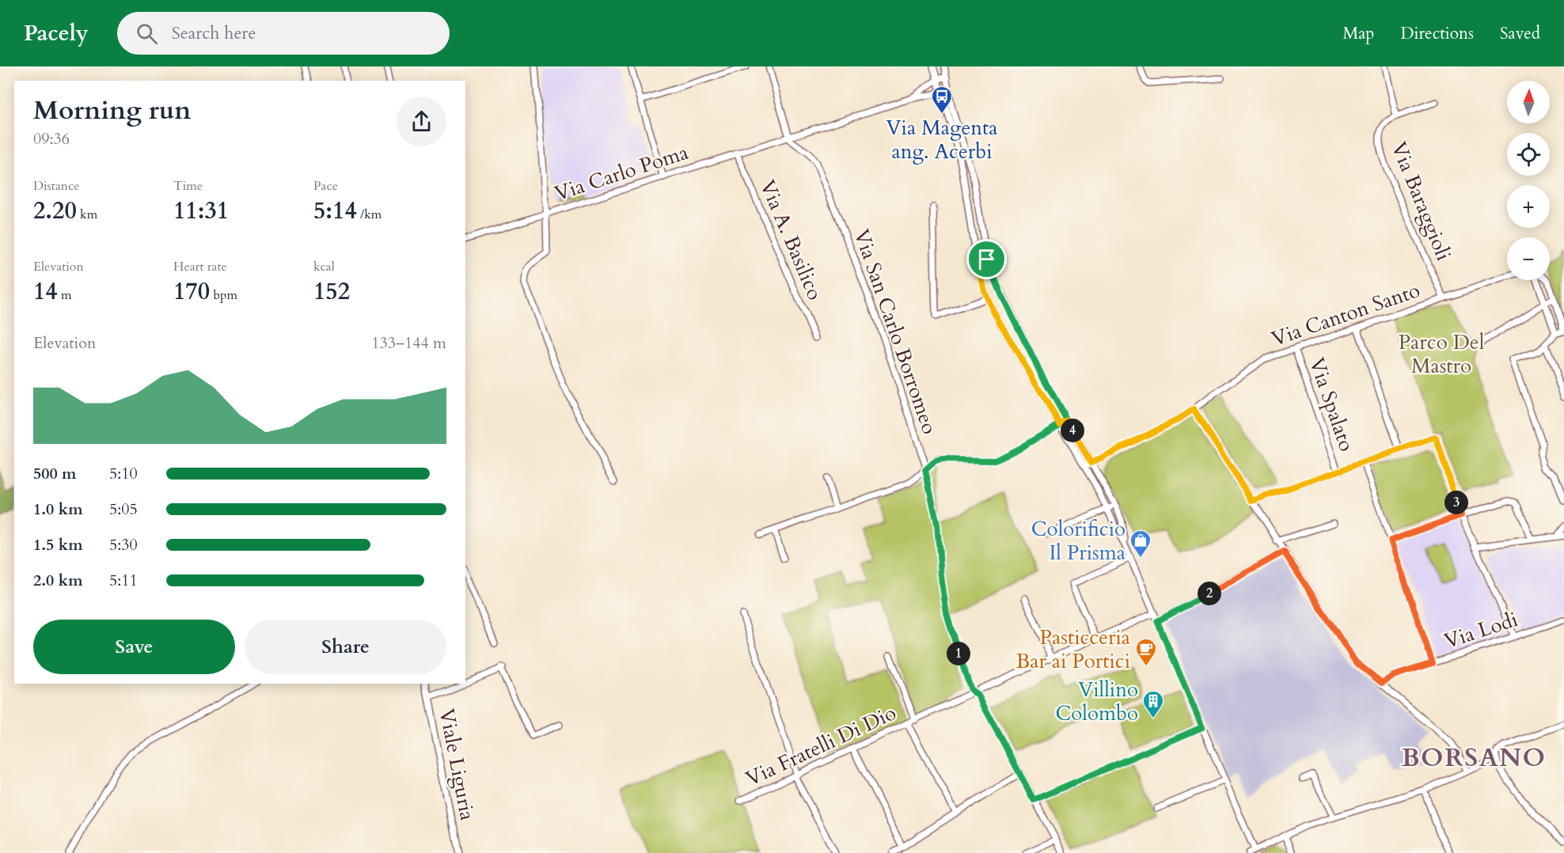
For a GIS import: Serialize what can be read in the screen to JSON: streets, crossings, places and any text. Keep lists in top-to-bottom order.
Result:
{
  "streets": {
    "street": [
      "Via Carlo Poma",
      "Via Baraggioli",
      "Via A. Basilico",
      "Via Canton Santo",
      "Via San Carlo Borromeo",
      "Via Spalato",
      "Via Lodi",
      "Via Fratelli Di Dio",
      "Viale Liguria"
    ]
  },
  "crossings": [
    ["Via Carlo Poma", "Via A. Basilico"],
    ["Via Carlo Poma", "Via San Carlo Borromeo"],
    ["Via Baraggioli", "Via Canton Santo"],
    ["Via Canton Santo", "Via Spalato"],
    ["Via San Carlo Borromeo", "Via Fratelli Di Dio"]
  ],
  "districts": ["BORSANO"],
  "parks": ["Parco Del Mastro"],
  "places": {
    "bus stop": ["Via Magenta ang. Acerbi"],
    "shop": ["Colorificio Il Prisma"],
    "cafe": ["Pasticceria Bar ai Portici"],
    "building": ["Villino Colombo"]
  },
  "north": "top",
  "page": {
    "header": "Pacely",
    "search": "Search here",
    "nav": ["Map", "Directions", "Saved"],
    "map_buttons": ["+", "−"],
    "heading": ["Morning run", "09:36"],
    "stats": [
      ["Distance", "2.20 km"],
      ["Time", "11:31"],
      ["Pace", "5:14 /km"],
      ["Elevation", "14 m"],
      ["Heart rate", "170 bpm"],
      ["kcal", "152"]
    ],
    "chart": ["Elevation", "133–144 m"],
    "pins": [
      "4",
      "3",
      "2",
      "1"
    ],
    "list": [
      {
        "name": "500 m",
        "note": "5:10"
      },
      {
        "name": "1.0 km",
        "note": "5:05"
      },
      {
        "name": "1.5 km",
        "note": "5:30"
      },
      {
        "name": "2.0 km",
        "note": "5:11"
      }
    ],
    "buttons": ["Save", "Share"]
  }
}
